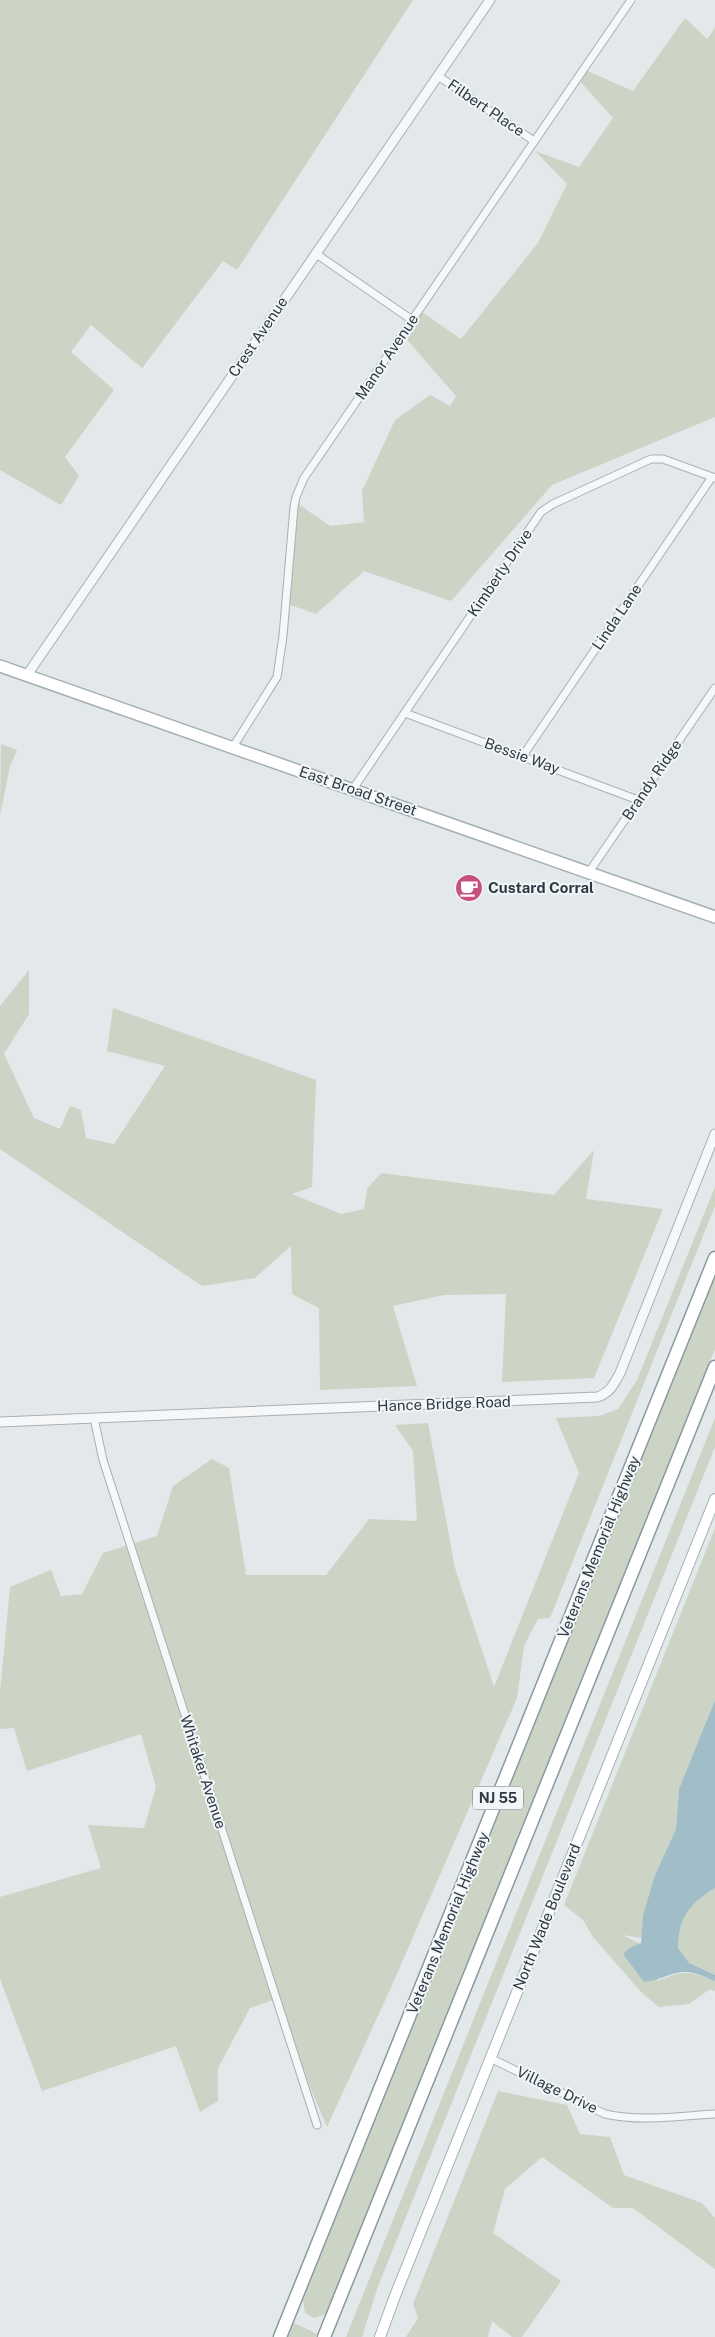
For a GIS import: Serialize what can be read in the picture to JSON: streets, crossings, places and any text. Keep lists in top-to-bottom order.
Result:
{
  "streets": {
    "highway": ["Veterans Memorial Highway", "NJ 55"],
    "main road": ["East Broad Street", "North Wade Boulevard"],
    "street": [
      "Filbert Place",
      "Crest Avenue",
      "Manor Avenue",
      "Kimberly Drive",
      "Linda Lane",
      "Bessie Way",
      "Brandy Ridge",
      "Hance Bridge Road",
      "Whitaker Avenue",
      "Village Drive"
    ]
  },
  "crossings": [
    ["Filbert Place", "Crest Avenue"],
    ["Filbert Place", "Manor Avenue"],
    ["Crest Avenue", "East Broad Street"],
    ["Manor Avenue", "East Broad Street"],
    ["Kimberly Drive", "Linda Lane"],
    ["Kimberly Drive", "Bessie Way"],
    ["Kimberly Drive", "East Broad Street"],
    ["Linda Lane", "Bessie Way"],
    ["Bessie Way", "Brandy Ridge"],
    ["Brandy Ridge", "East Broad Street"],
    ["Hance Bridge Road", "Whitaker Avenue"],
    ["North Wade Boulevard", "Village Drive"]
  ],
  "places": {
    "cafe": ["Custard Corral"]
  }
}
